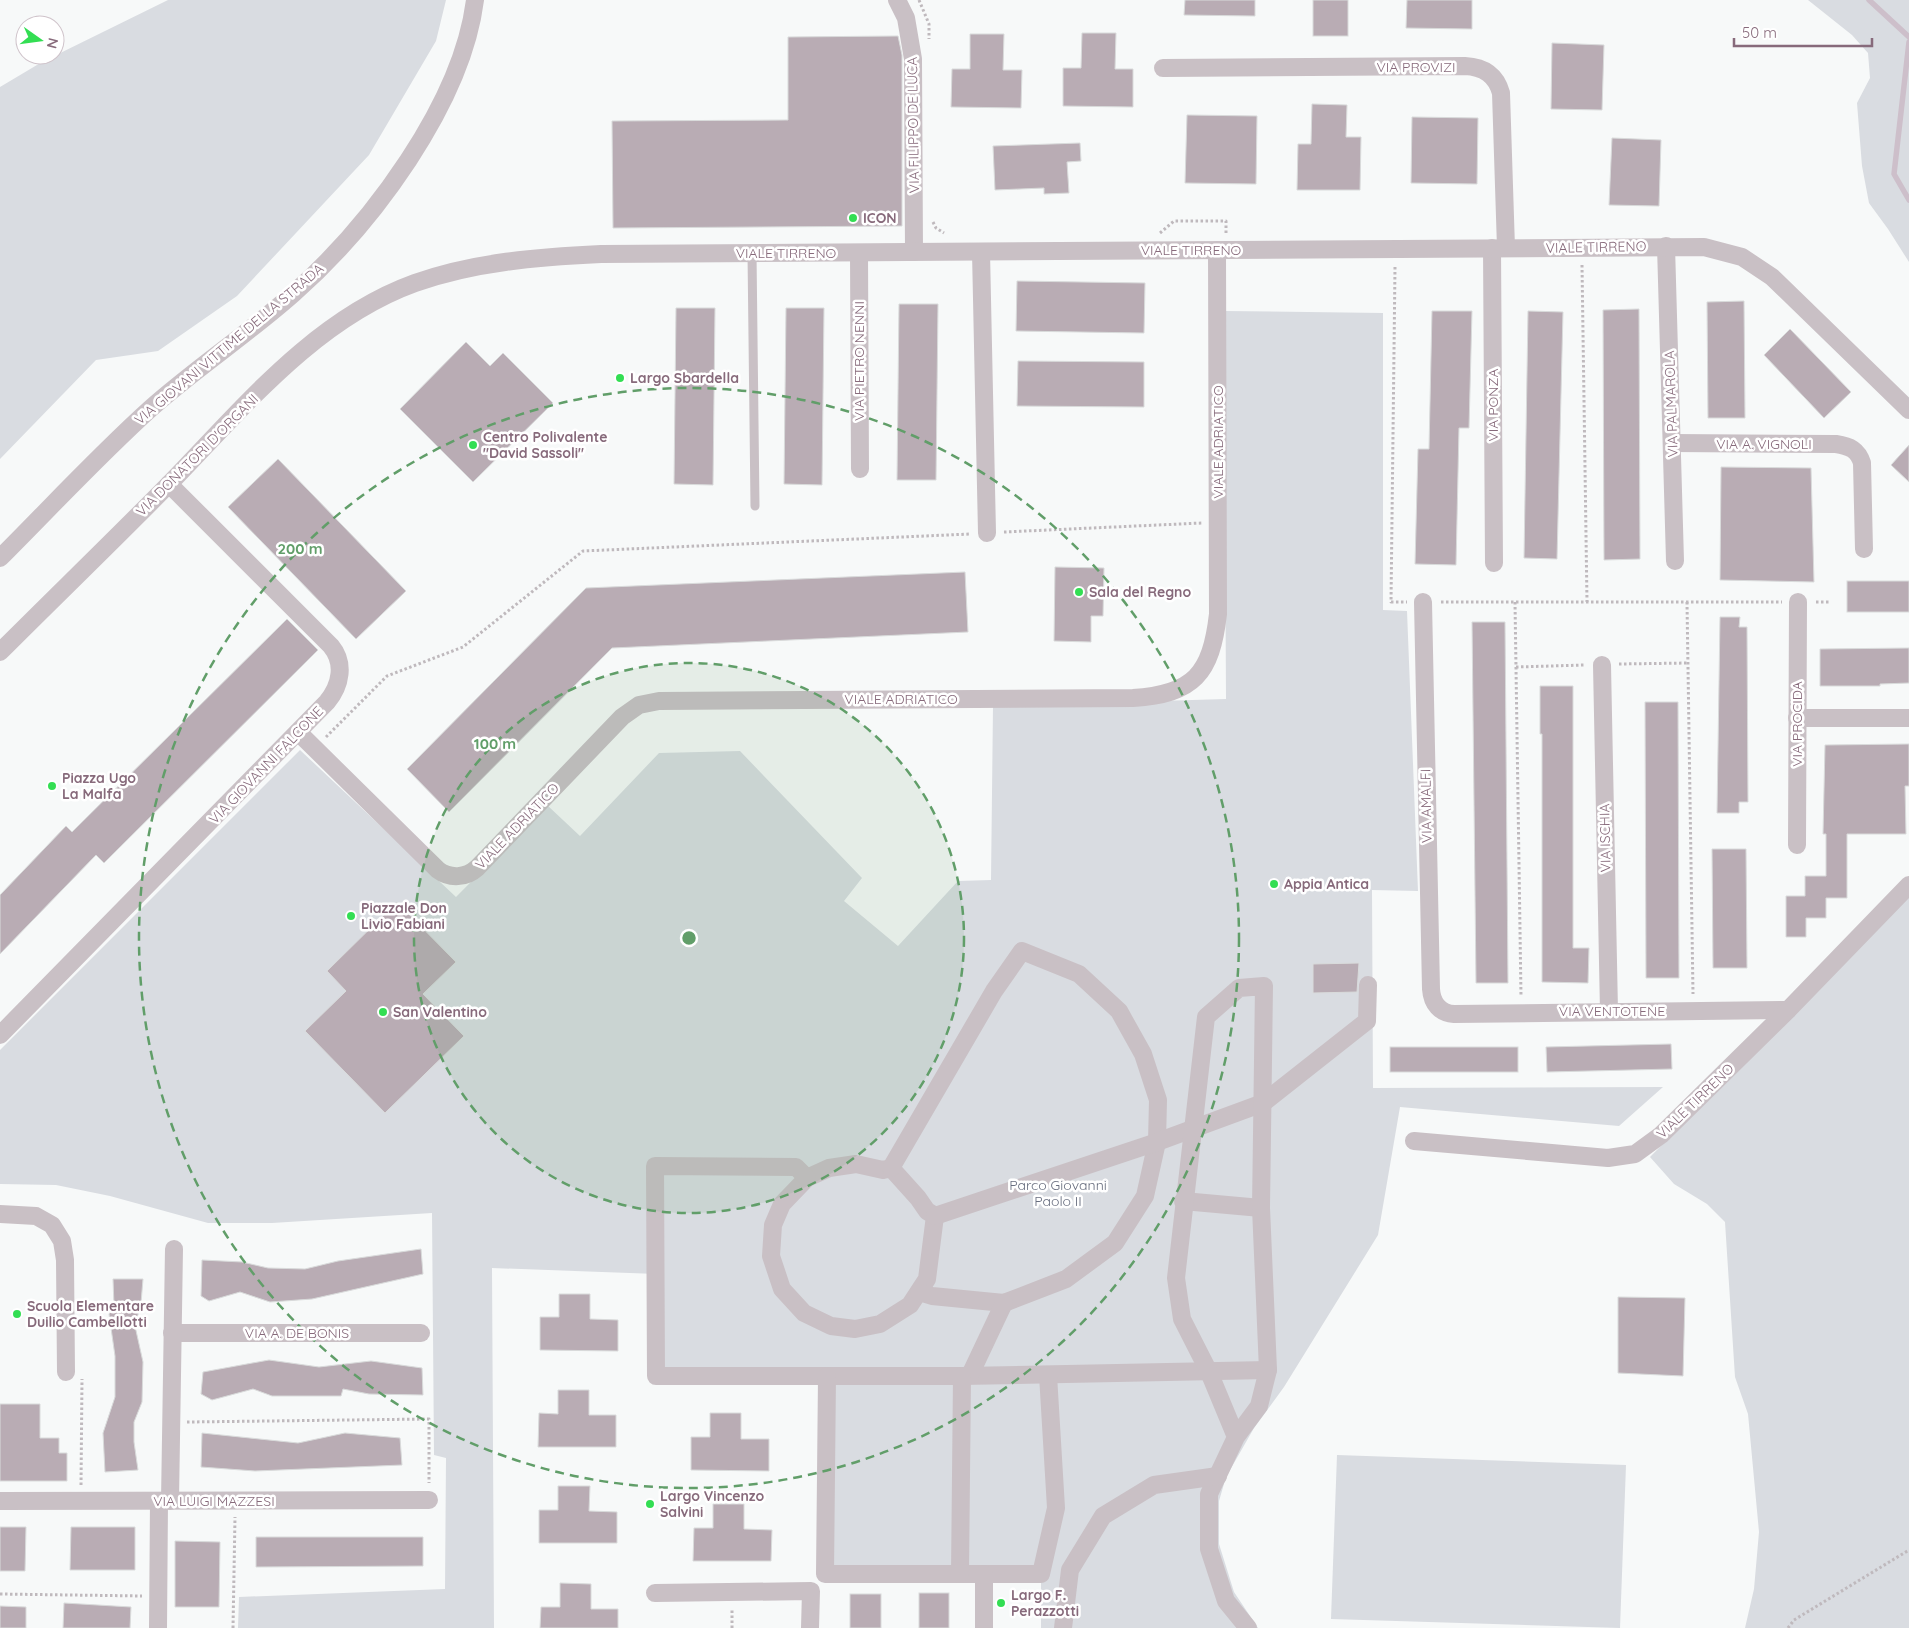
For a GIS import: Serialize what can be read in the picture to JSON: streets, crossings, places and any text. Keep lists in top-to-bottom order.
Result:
{
  "streets": {
    "street": [
      "VIA PROVIZI",
      "VIA FILIPPO DE LUCA",
      "VIALE TIRRENO",
      "VIA GIOVANI VITTIME DELLA STRADA",
      "VIA PIETRO NENNI",
      "VIA PALMAROLA",
      "VIA PONZA",
      "VIALE ADRIATICO",
      "VIA A. VIGNOLI",
      "VIA DONATORI D'ORGANI",
      "VIA PROCIDA",
      "VIA GIOVANNI FALCONE",
      "VIA AMALFI",
      "VIA ISCHIA",
      "VIA VENTOTENE",
      "VIA A. DE BONIS",
      "VIA LUIGI MAZZESI"
    ]
  },
  "crossings": [
    ["VIA PROVIZI", "VIALE TIRRENO"],
    ["VIA PROVIZI", "VIA PONZA"],
    ["VIA FILIPPO DE LUCA", "VIALE TIRRENO"],
    ["VIALE TIRRENO", "VIA PIETRO NENNI"],
    ["VIALE TIRRENO", "VIA PALMAROLA"],
    ["VIALE TIRRENO", "VIA PONZA"],
    ["VIALE TIRRENO", "VIALE ADRIATICO"],
    ["VIALE TIRRENO", "VIA DONATORI D'ORGANI"],
    ["VIALE TIRRENO", "VIA VENTOTENE"],
    ["VIA PALMAROLA", "VIA A. VIGNOLI"],
    ["VIALE ADRIATICO", "VIA GIOVANNI FALCONE"],
    ["VIA DONATORI D'ORGANI", "VIA GIOVANNI FALCONE"],
    ["VIA AMALFI", "VIA VENTOTENE"],
    ["VIA ISCHIA", "VIA VENTOTENE"]
  ],
  "parks": ["Parco Giovanni Paolo II"],
  "places": [
    "ICON",
    "Largo Sbardella",
    "Centro Polivalente \"David Sassoli\"",
    "Sala del Regno",
    "Piazza Ugo La Malfa",
    "Appia Antica",
    "Piazzale Don Livio Fabiani",
    "San Valentino",
    "Scuola Elementare Duilio Cambellotti",
    "Largo Vincenzo Salvini",
    "Largo F. Perazzotti"
  ],
  "scale_bar": "50 m",
  "north": "right",
  "rings": ["200 m", "100 m"]
}
